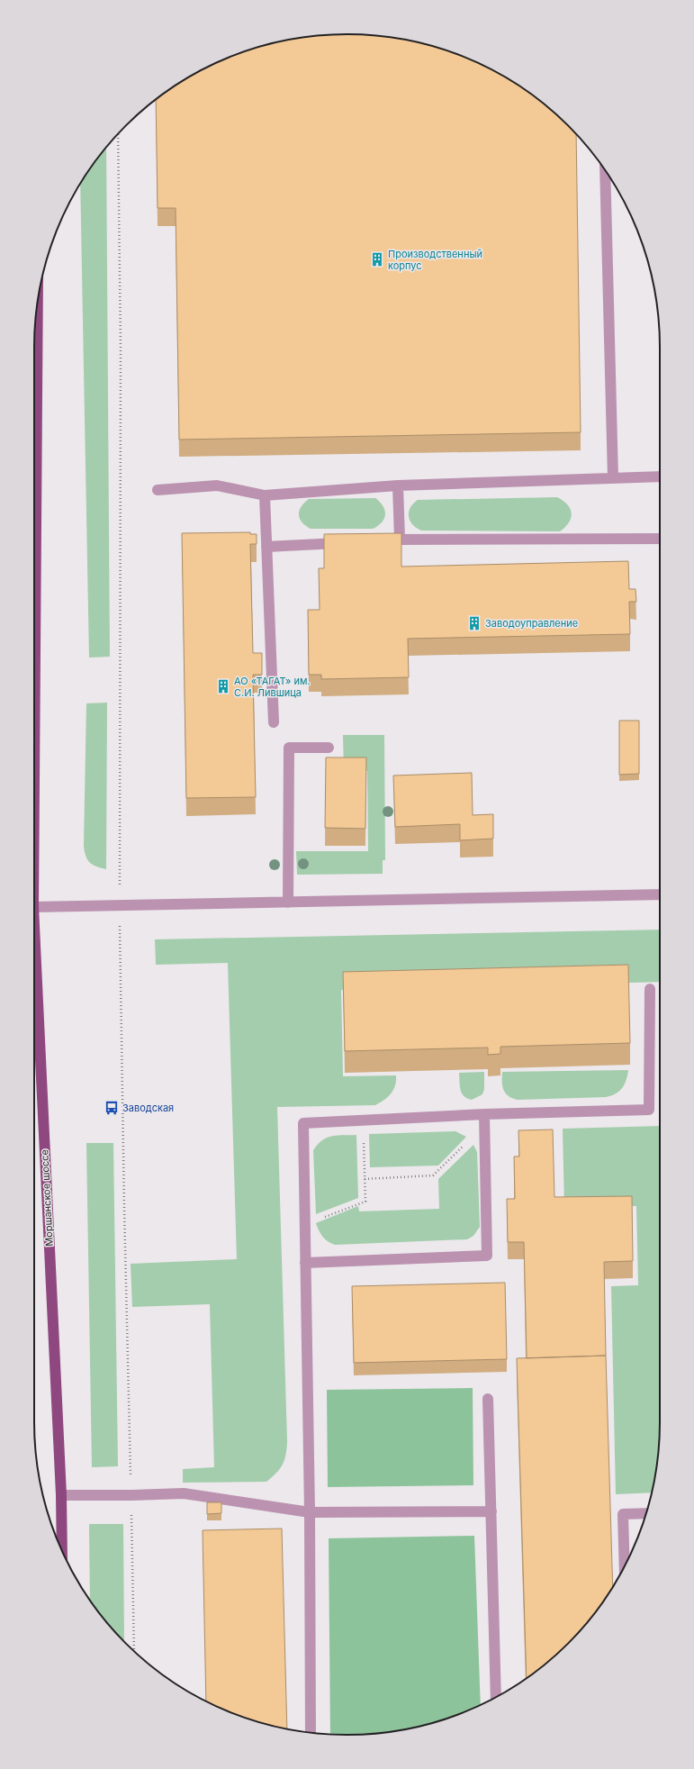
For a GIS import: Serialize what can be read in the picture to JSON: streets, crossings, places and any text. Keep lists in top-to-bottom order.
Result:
{
  "streets": {
    "main road": ["Моршанское шоссе"]
  },
  "places": {
    "building": ["Производственный корпус", "Заводоуправление", "АО «ТАГАТ» им. С.И. Лившица"],
    "bus stop": ["Заводская"]
  }
}
